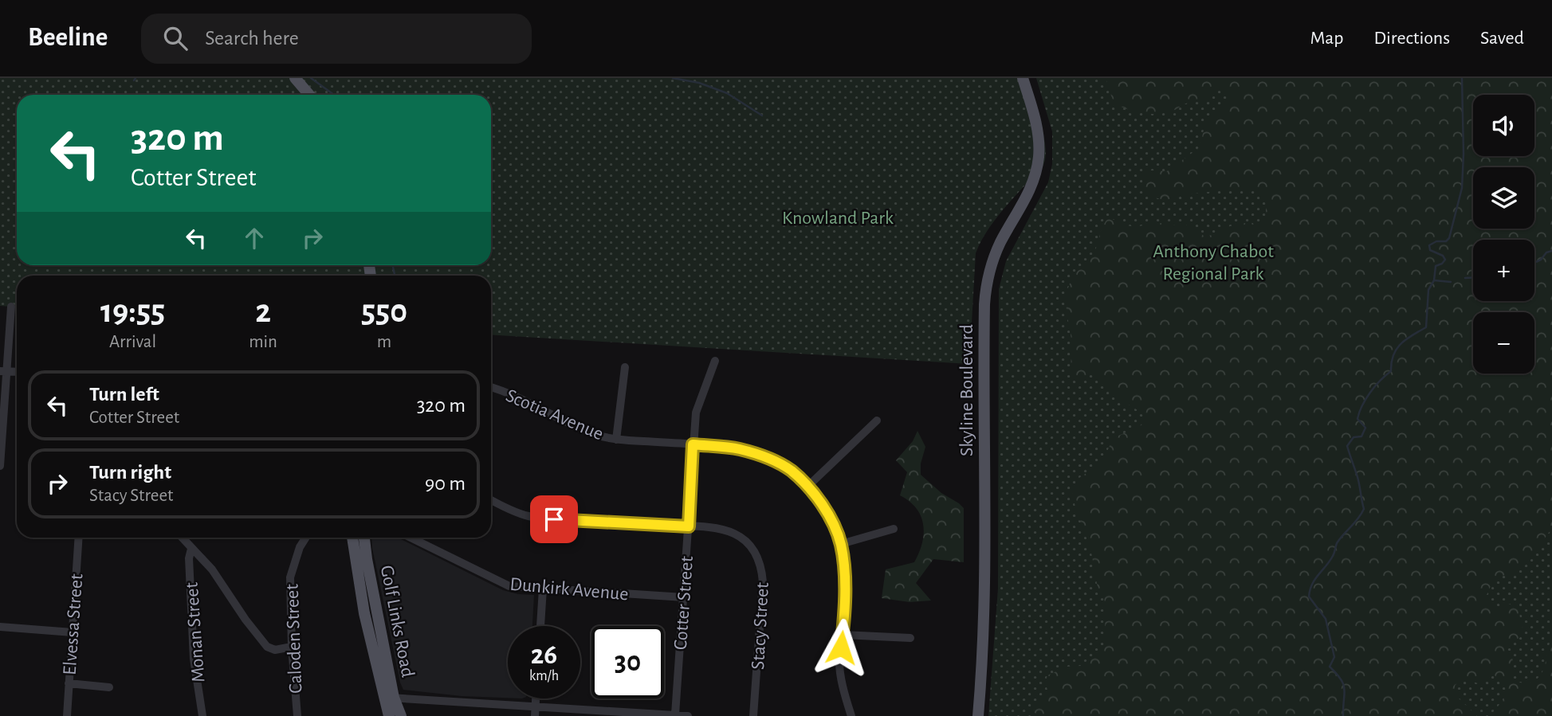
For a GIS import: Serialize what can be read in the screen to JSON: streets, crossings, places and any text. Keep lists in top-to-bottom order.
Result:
{
  "streets": {
    "main road": ["Skyline Boulevard", "Golf Links Road"],
    "street": [
      "Scotia Avenue",
      "Dunkirk Avenue",
      "Cotter Street",
      "Elvessa Street",
      "Stacy Street",
      "Monan Street",
      "Caloden Street"
    ]
  },
  "crossings": [
    ["Scotia Avenue", "Cotter Street"],
    ["Dunkirk Avenue", "Cotter Street"],
    ["Cotter Street", "Stacy Street"]
  ],
  "parks": ["Knowland Park", "Anthony Chabot Regional Park"],
  "page": {
    "header": "Beeline",
    "search": "Search here",
    "nav": ["Map", "Directions", "Saved"],
    "map_buttons": ["+", "−"],
    "turn": ["320 m", "Cotter Street"],
    "eta": [
      "19:55",
      "Arrival",
      "2",
      "min",
      "550",
      "m"
    ],
    "list": [
      {
        "name": "Turn left",
        "note": "Cotter Street",
        "value": "320 m"
      },
      {
        "name": "Turn right",
        "note": "Stacy Street",
        "value": "90 m"
      }
    ],
    "speed": "26 km/h",
    "limit": "30"
  }
}
